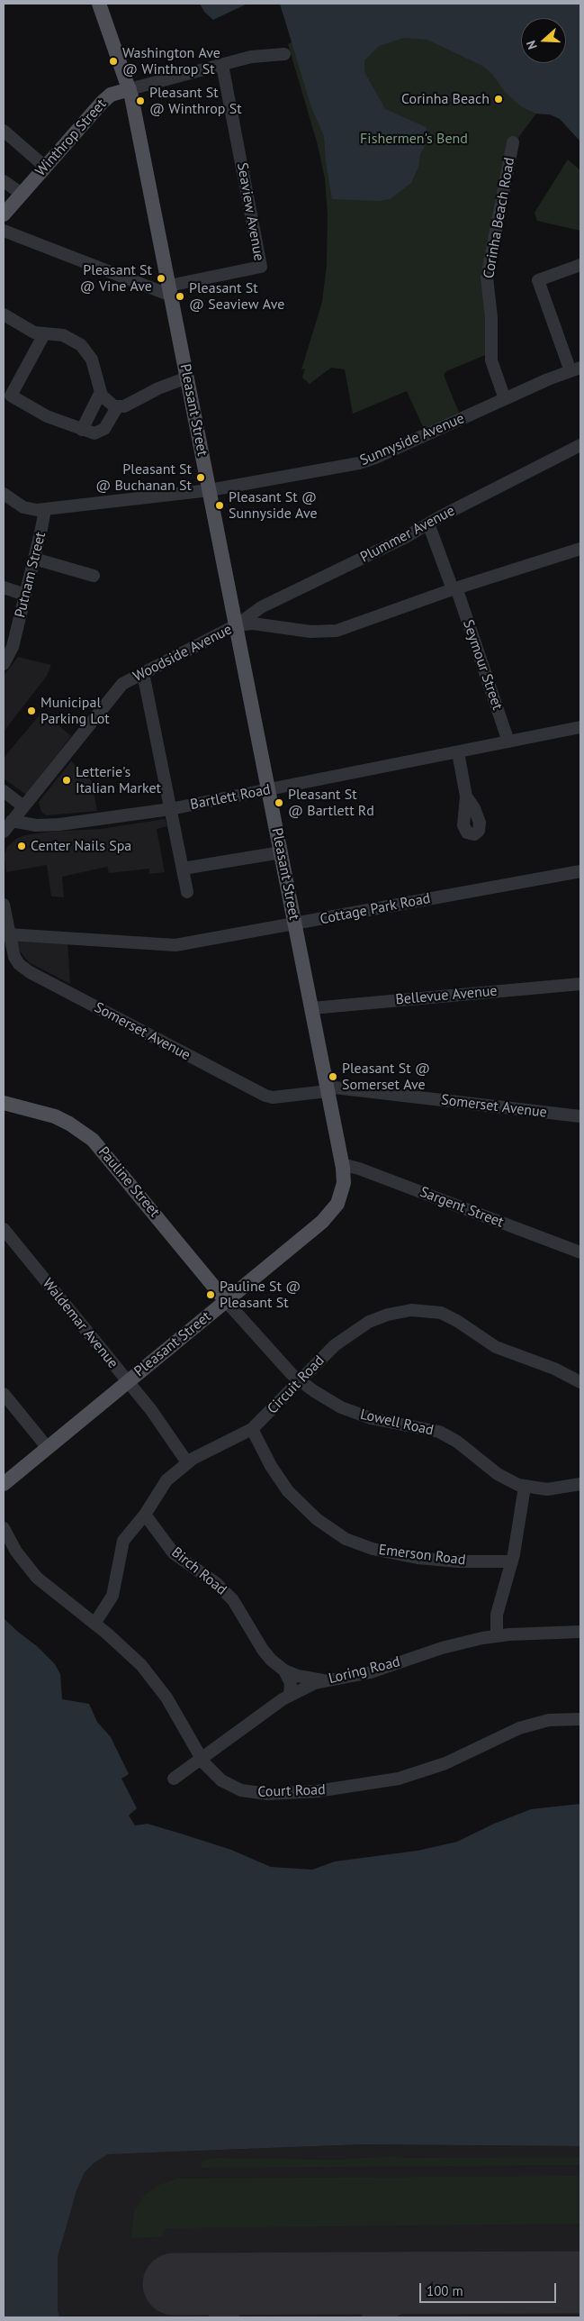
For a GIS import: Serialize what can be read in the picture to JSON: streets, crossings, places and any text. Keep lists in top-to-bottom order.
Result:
{
  "streets": {
    "main road": ["Winthrop Street", "Pleasant Street", "Pauline Street"],
    "street": [
      "Seaview Avenue",
      "Corinha Beach Road",
      "Sunnyside Avenue",
      "Plummer Avenue",
      "Putnam Street",
      "Woodside Avenue",
      "Seymour Street",
      "Bartlett Road",
      "Cottage Park Road",
      "Bellevue Avenue",
      "Somerset Avenue",
      "Sargent Street",
      "Waldemar Avenue",
      "Circuit Road",
      "Lowell Road",
      "Emerson Road",
      "Birch Road",
      "Loring Road",
      "Court Road"
    ]
  },
  "crossings": [
    ["Winthrop Street", "Seaview Avenue"],
    ["Winthrop Street", "Pleasant Street"],
    ["Seaview Avenue", "Pleasant Street"],
    ["Corinha Beach Road", "Sunnyside Avenue"],
    ["Pleasant Street", "Sunnyside Avenue"],
    ["Pleasant Street", "Plummer Avenue"],
    ["Pleasant Street", "Woodside Avenue"],
    ["Pleasant Street", "Bartlett Road"],
    ["Pleasant Street", "Cottage Park Road"],
    ["Pleasant Street", "Bellevue Avenue"],
    ["Pleasant Street", "Somerset Avenue"],
    ["Pleasant Street", "Pauline Street"],
    ["Pleasant Street", "Sargent Street"],
    ["Pleasant Street", "Waldemar Avenue"],
    ["Pleasant Street", "Lowell Road"],
    ["Sunnyside Avenue", "Putnam Street"],
    ["Plummer Avenue", "Woodside Avenue"],
    ["Plummer Avenue", "Seymour Street"],
    ["Woodside Avenue", "Seymour Street"],
    ["Woodside Avenue", "Bartlett Road"],
    ["Seymour Street", "Bartlett Road"],
    ["Cottage Park Road", "Somerset Avenue"],
    ["Pauline Street", "Lowell Road"],
    ["Waldemar Avenue", "Circuit Road"],
    ["Circuit Road", "Lowell Road"],
    ["Circuit Road", "Emerson Road"],
    ["Circuit Road", "Birch Road"],
    ["Circuit Road", "Court Road"],
    ["Birch Road", "Loring Road"],
    ["Loring Road", "Court Road"]
  ],
  "parks": ["Fishermen's Bend"],
  "places": [
    "Washington Ave @ Winthrop St",
    "Corinha Beach",
    "Pleasant St @ Winthrop St",
    "Pleasant St @ Vine Ave",
    "Pleasant St @ Seaview Ave",
    "Pleasant St @ Buchanan St",
    "Pleasant St @ Sunnyside Ave",
    "Municipal Parking Lot",
    "Letterie's Italian Market",
    "Pleasant St @ Bartlett Rd",
    "Center Nails Spa",
    "Pleasant St @ Somerset Ave",
    "Pauline St @ Pleasant St"
  ],
  "scale_bar": "100 m",
  "north": "left"
}
